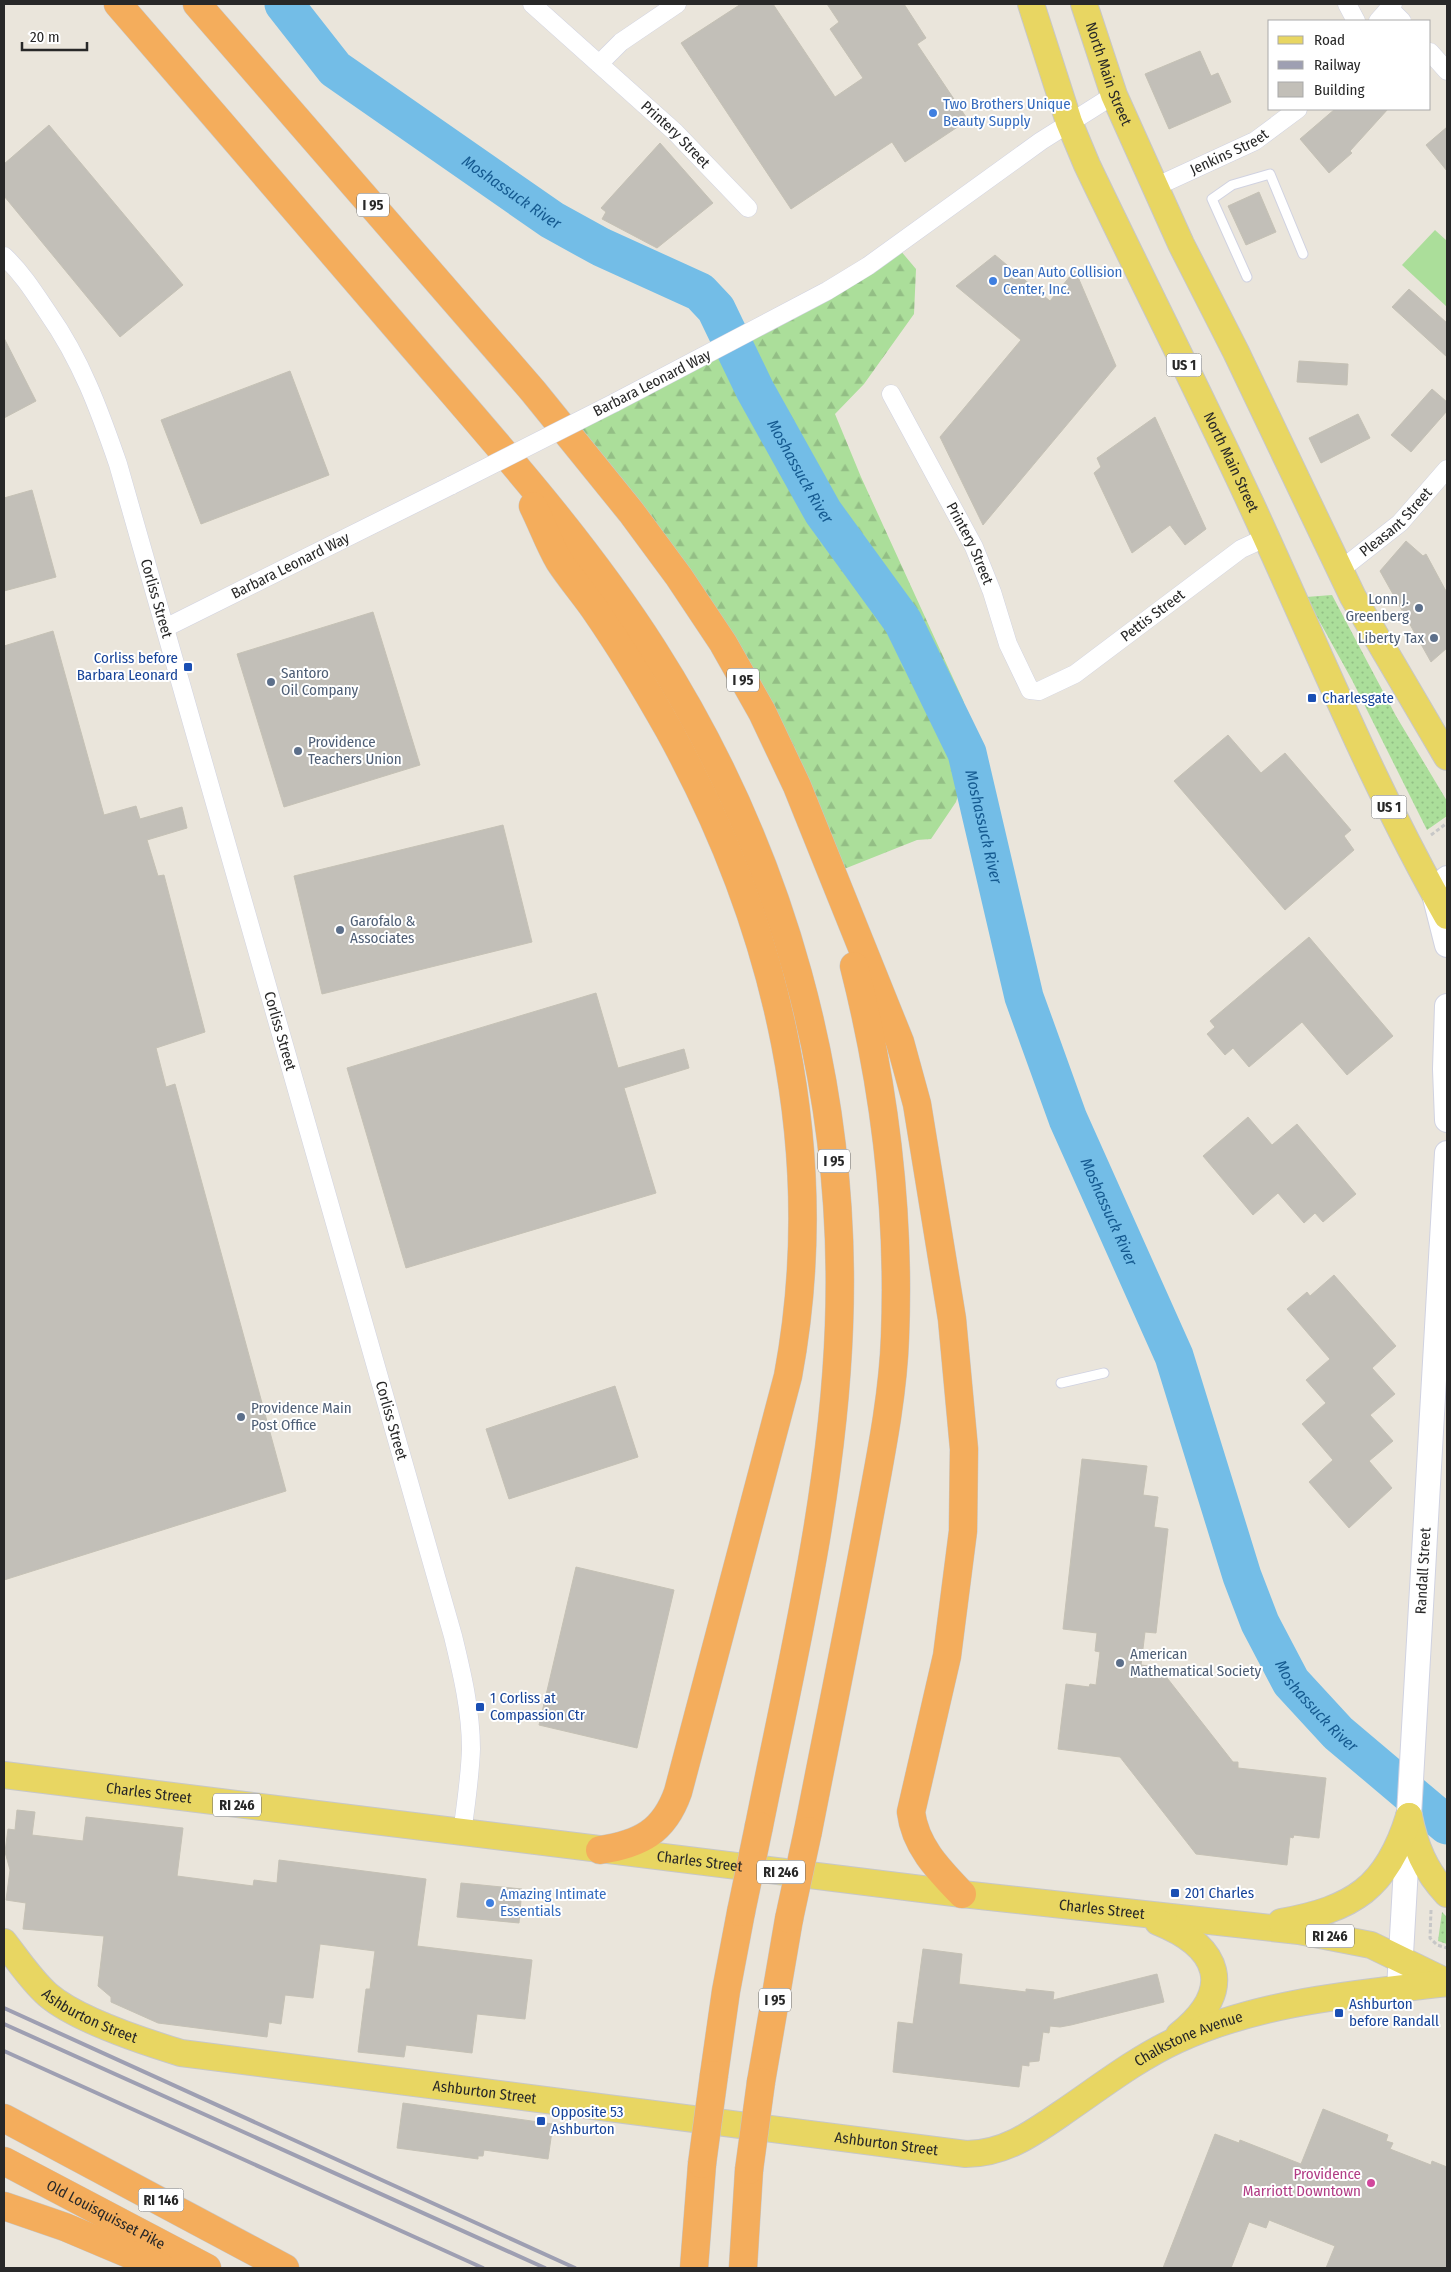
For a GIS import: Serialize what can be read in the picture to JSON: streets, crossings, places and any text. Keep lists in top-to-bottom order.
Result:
{
  "streets": {
    "highway": ["I 95", "RI 146", "Old Louisquisset Pike"],
    "main road": [
      "North Main Street",
      "US 1",
      "Randall Street",
      "Charles Street",
      "RI 246",
      "Ashburton Street",
      "Chalkstone Avenue"
    ],
    "street": [
      "Printery Street",
      "Jenkins Street",
      "Barbara Leonard Way",
      "Pleasant Street",
      "Corliss Street",
      "Pettis Street"
    ]
  },
  "crossings": [
    ["North Main Street", "Jenkins Street"],
    ["North Main Street", "Barbara Leonard Way"],
    ["North Main Street", "Pleasant Street"],
    ["North Main Street", "Pettis Street"],
    ["Printery Street", "Pettis Street"],
    ["Barbara Leonard Way", "Corliss Street"],
    ["Corliss Street", "Charles Street"],
    ["Randall Street", "Charles Street"],
    ["Randall Street", "Chalkstone Avenue"],
    ["Charles Street", "Chalkstone Avenue"],
    ["Ashburton Street", "Chalkstone Avenue"]
  ],
  "water": ["Moshassuck River"],
  "places": {
    "other": [
      "Two Brothers Unique Beauty Supply",
      "Dean Auto Collision Center, Inc.",
      "Lonn J. Greenberg",
      "Liberty Tax",
      "Santoro Oil Company",
      "Providence Teachers Union",
      "Garofalo & Associates",
      "Providence Main Post Office",
      "American Mathematical Society",
      "Amazing Intimate Essentials",
      "Providence Marriott Downtown"
    ],
    "transit": [
      "Corliss before Barbara Leonard",
      "Charlesgate",
      "1 Corliss at Compassion Ctr",
      "201 Charles",
      "Ashburton before Randall",
      "Opposite 53 Ashburton"
    ]
  },
  "legend": ["Road", "Railway", "Building"],
  "scale_bar": "20 m"
}
